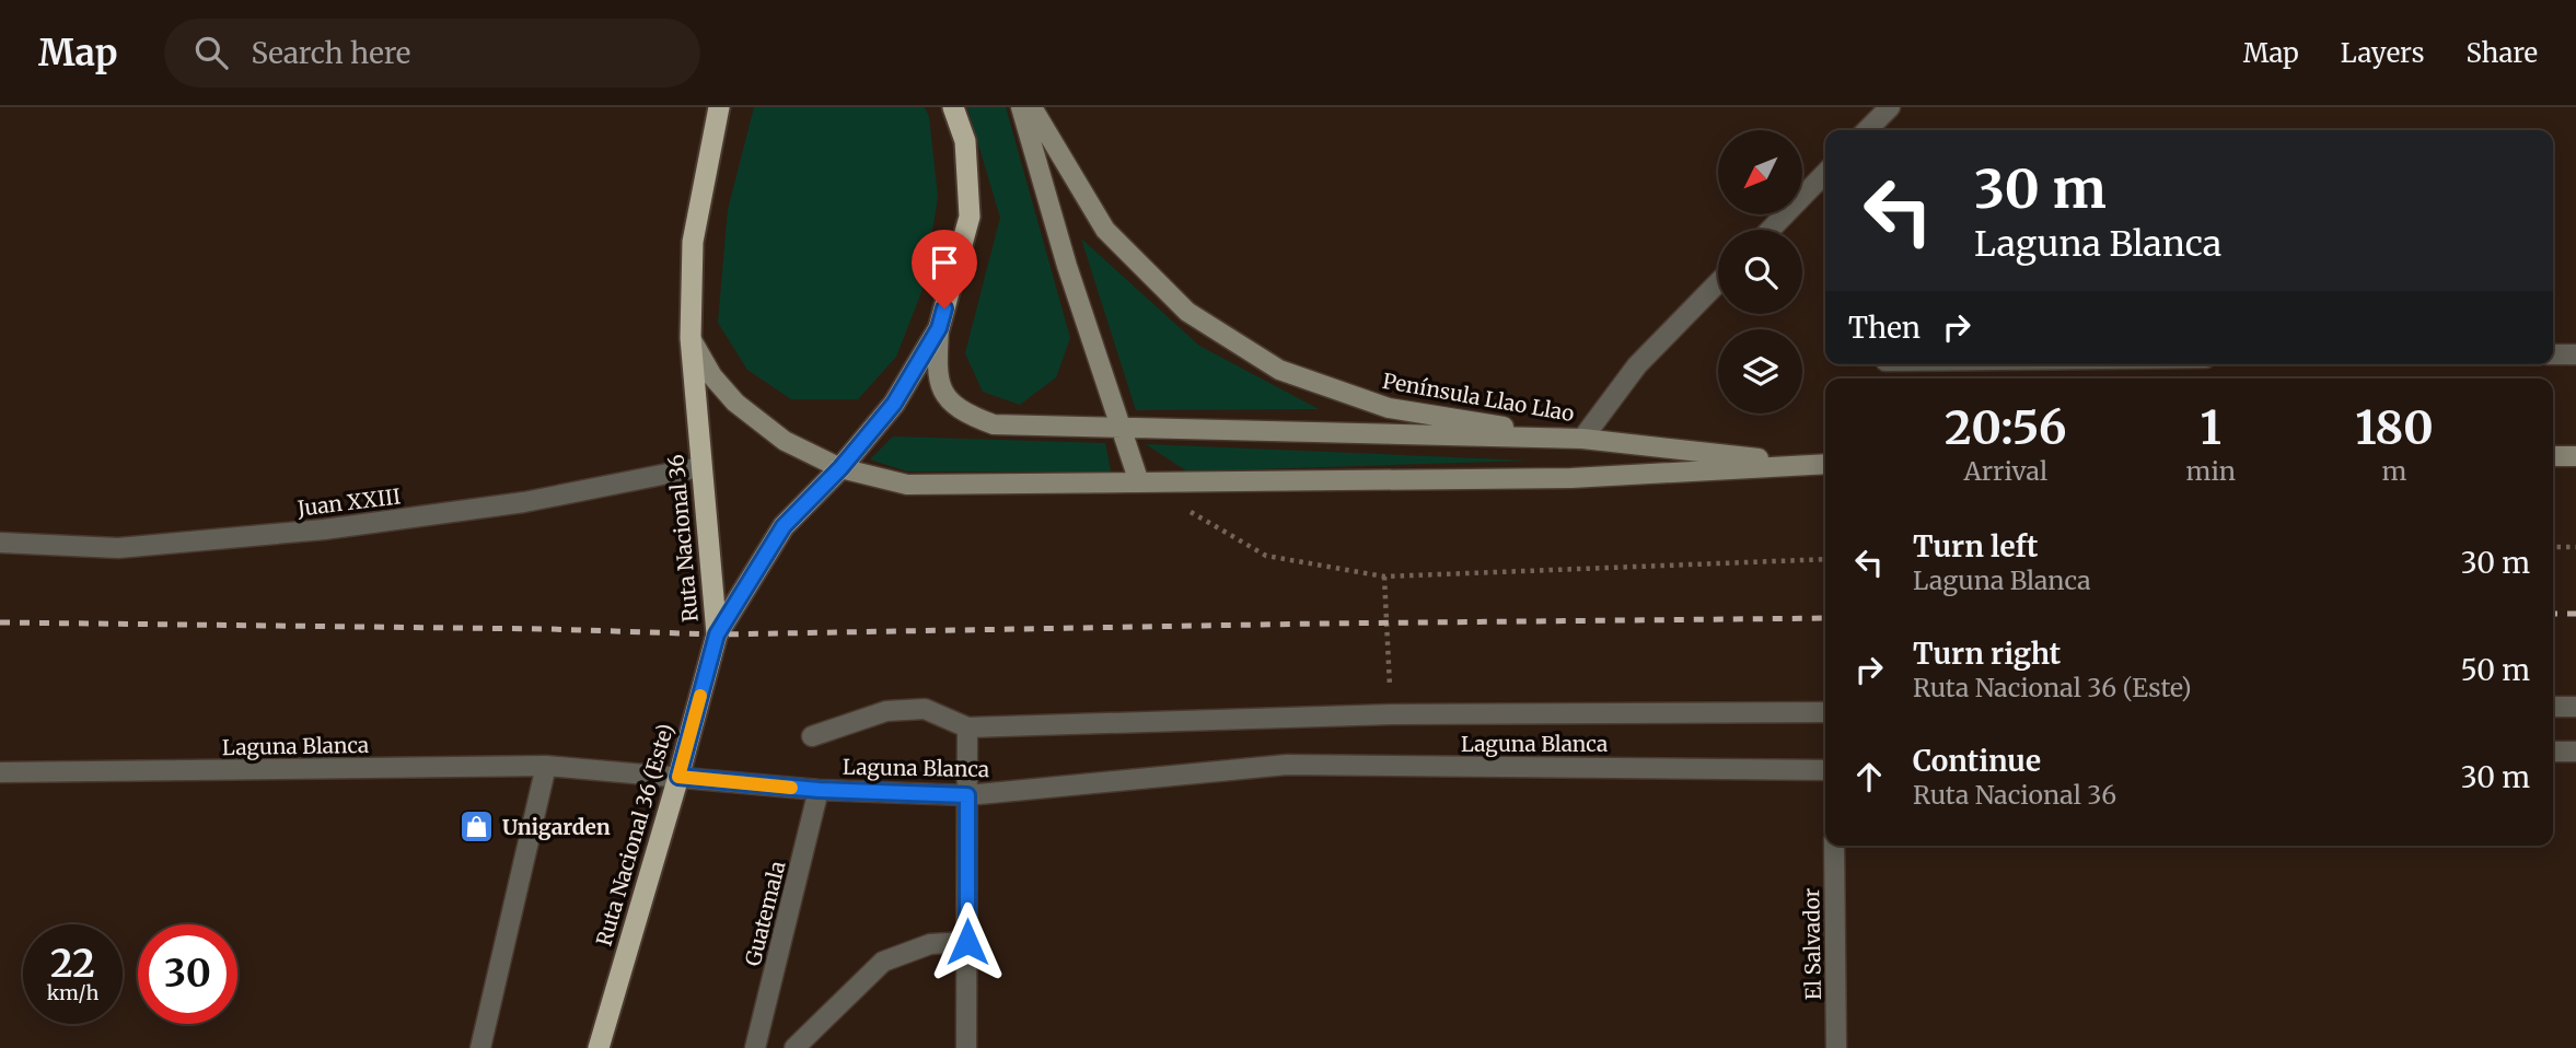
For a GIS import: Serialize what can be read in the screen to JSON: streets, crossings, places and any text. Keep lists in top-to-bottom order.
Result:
{
  "streets": {
    "highway": ["Ruta Nacional 36", "Ruta Nacional 36 (Este)"],
    "main road": ["Península Llao Llao"],
    "street": [
      "Juan XXIII",
      "Laguna Blanca",
      "Guatemala",
      "El Salvador"
    ]
  },
  "crossings": [
    ["Juan XXIII", "Ruta Nacional 36"],
    ["Ruta Nacional 36", "Ruta Nacional 36 (Este)"],
    ["Laguna Blanca", "Ruta Nacional 36 (Este)"],
    ["Laguna Blanca", "Guatemala"]
  ],
  "places": {
    "shop": ["Unigarden"]
  },
  "north": "bottom left",
  "page": {
    "header": "Map",
    "search": "Search here",
    "nav": ["Map", "Layers", "Share"],
    "turn": ["30 m", "Laguna Blanca"],
    "then": "Then",
    "eta": [
      "20:56",
      "Arrival",
      "1",
      "min",
      "180",
      "m"
    ],
    "list": [
      {
        "name": "Turn left",
        "note": "Laguna Blanca",
        "value": "30 m"
      },
      {
        "name": "Turn right",
        "note": "Ruta Nacional 36 (Este)",
        "value": "50 m"
      },
      {
        "name": "Continue",
        "note": "Ruta Nacional 36",
        "value": "30 m"
      }
    ],
    "speed": "22 km/h",
    "limit": "30"
  }
}
